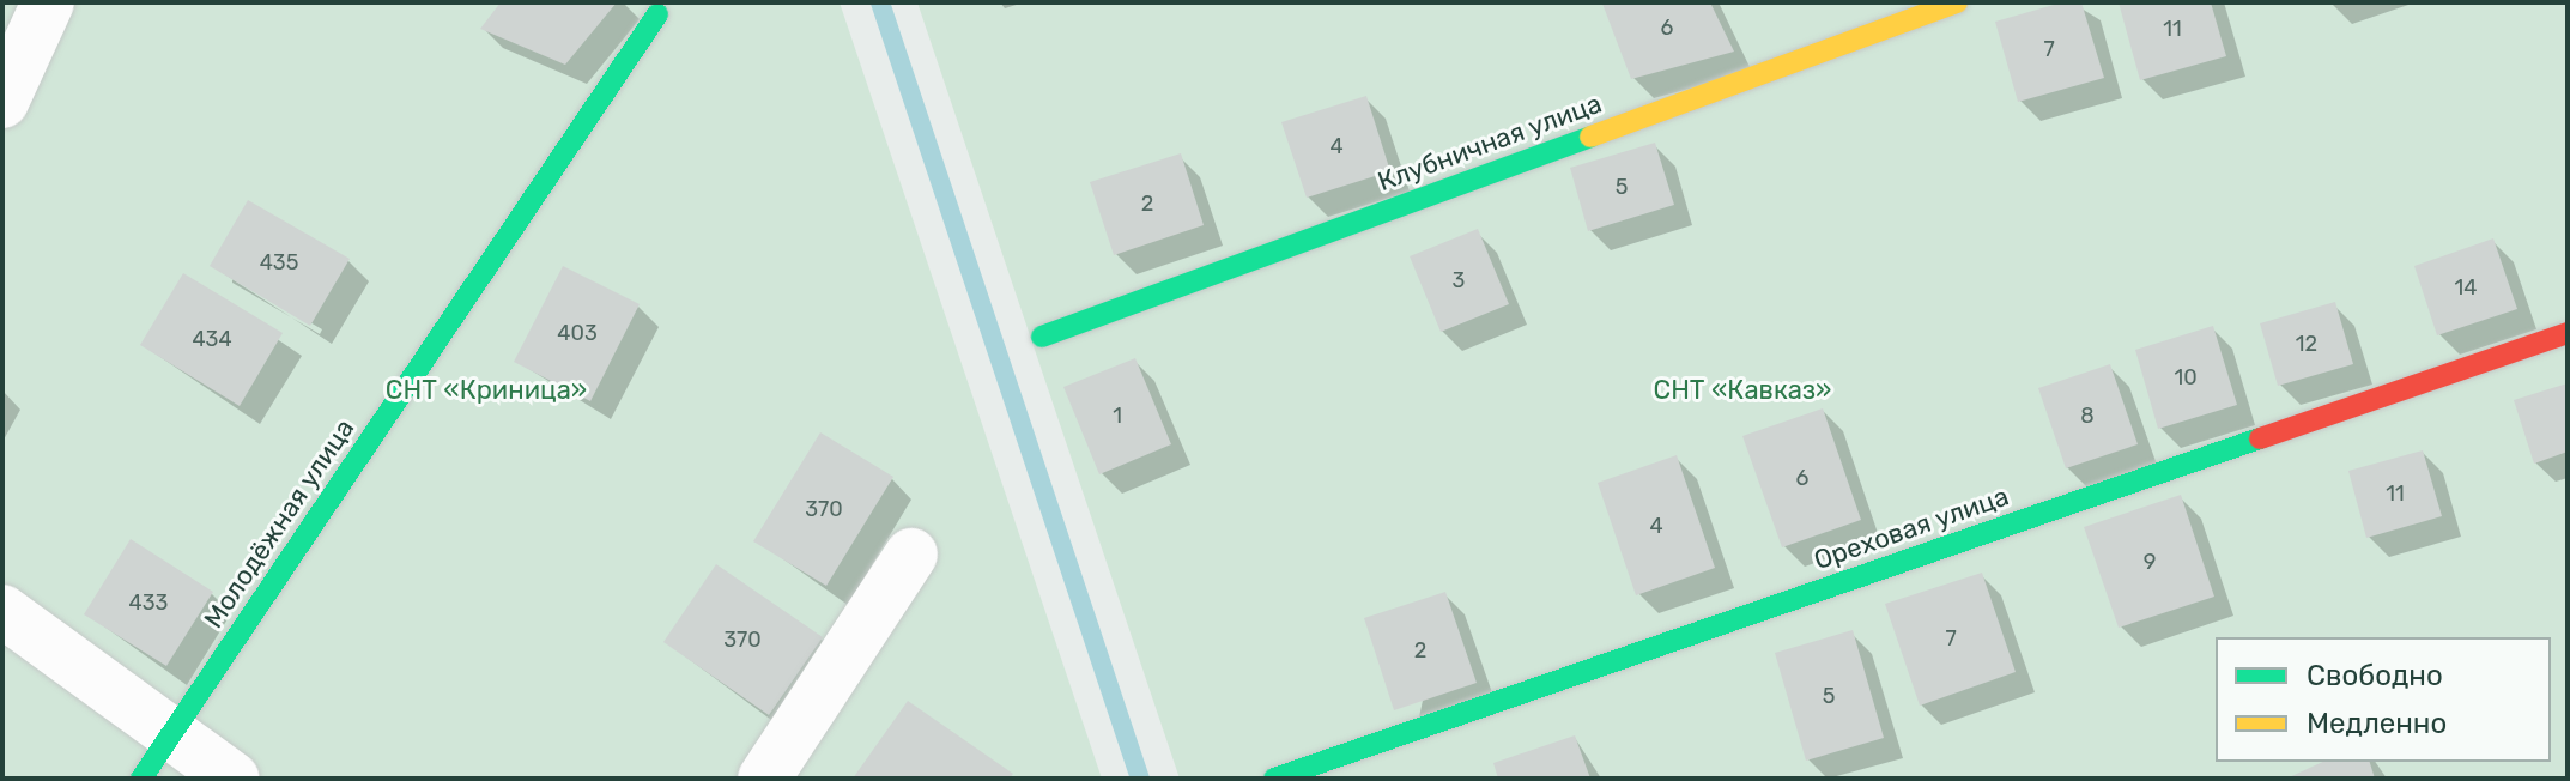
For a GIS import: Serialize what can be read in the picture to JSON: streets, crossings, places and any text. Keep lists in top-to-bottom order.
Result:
{
  "streets": {
    "street": ["Клубничная улица", "Молодёжная улица", "Ореховая улица"]
  },
  "parks": ["СНТ «Криница»", "СНТ «Кавказ»"],
  "house_numbers": [
    "6",
    "11",
    "7",
    "4",
    "5",
    "2",
    "435",
    "3",
    "14",
    "403",
    "434",
    "12",
    "10",
    "1",
    "8",
    "6",
    "11",
    "370",
    "4",
    "9",
    "433",
    "7",
    "370",
    "2",
    "5"
  ],
  "legend": ["Свободно", "Медленно"]
}
